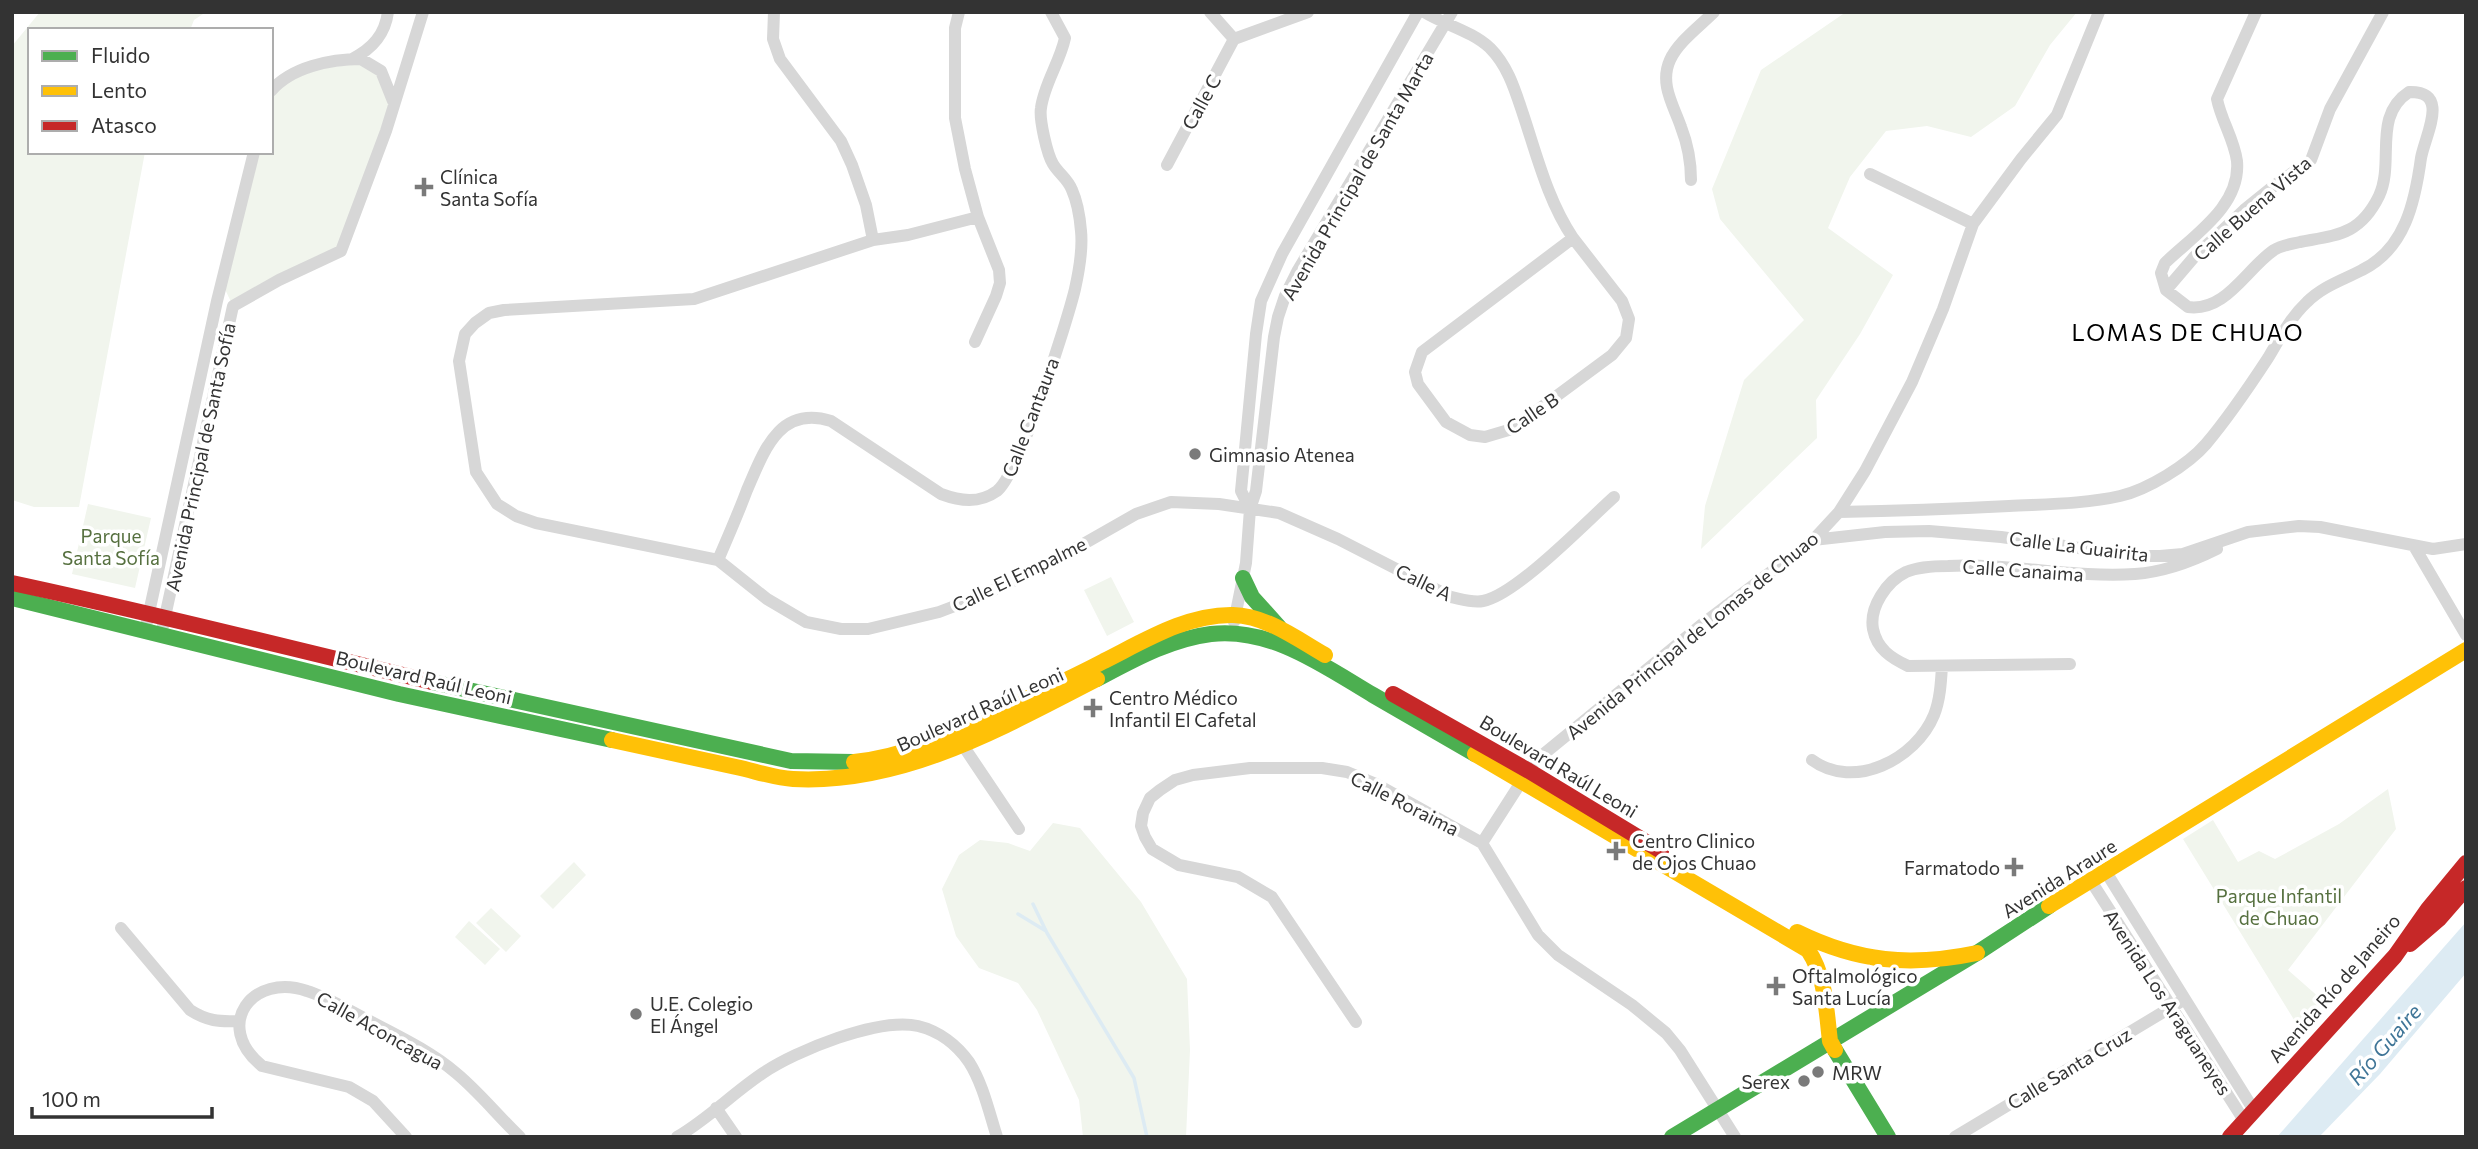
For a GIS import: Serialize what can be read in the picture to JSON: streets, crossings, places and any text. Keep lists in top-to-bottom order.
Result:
{
  "streets": {
    "street": [
      "Calle C",
      "Avenida Principal de Santa Marta",
      "Calle Buena Vista",
      "Calle B",
      "Calle Cantaura",
      "Avenida Principal de Santa Sofía",
      "Calle La Guairita",
      "Calle Canaima",
      "Calle El Empalme",
      "Calle A",
      "Avenida Principal de Lomas de Chuao",
      "Boulevard Raúl Leoni",
      "Calle Roraima",
      "Avenida Araure",
      "Avenida Río de Janeiro",
      "Avenida Los Araguaneyes",
      "Calle Aconcagua",
      "Calle Santa Cruz"
    ]
  },
  "crossings": [
    ["Avenida Principal de Santa Marta", "Calle B"],
    ["Avenida Principal de Santa Marta", "Calle El Empalme"],
    ["Avenida Principal de Santa Marta", "Calle A"],
    ["Avenida Principal de Santa Marta", "Boulevard Raúl Leoni"],
    ["Calle Cantaura", "Calle El Empalme"],
    ["Avenida Principal de Santa Sofía", "Boulevard Raúl Leoni"],
    ["Calle La Guairita", "Calle Canaima"],
    ["Calle La Guairita", "Avenida Principal de Lomas de Chuao"],
    ["Calle El Empalme", "Calle A"],
    ["Avenida Principal de Lomas de Chuao", "Boulevard Raúl Leoni"],
    ["Avenida Principal de Lomas de Chuao", "Calle Roraima"],
    ["Boulevard Raúl Leoni", "Avenida Araure"],
    ["Calle Roraima", "Avenida Araure"],
    ["Avenida Araure", "Avenida Los Araguaneyes"],
    ["Avenida Río de Janeiro", "Avenida Los Araguaneyes"],
    ["Avenida Los Araguaneyes", "Calle Santa Cruz"]
  ],
  "districts": ["LOMAS DE CHUAO"],
  "water": ["Río Guaire"],
  "parks": ["Parque Santa Sofía", "Parque Infantil de Chuao"],
  "places": {
    "health": [
      "Clínica Santa Sofía",
      "Centro Médico Infantil El Cafetal",
      "Centro Clinico de Ojos Chuao",
      "Farmatodo",
      "Oftalmológico Santa Lucía"
    ],
    "other": [
      "Gimnasio Atenea",
      "U.E. Colegio El Ángel",
      "MRW",
      "Serex"
    ]
  },
  "legend": ["Fluido", "Lento", "Atasco"],
  "scale_bar": "100 m"
}
